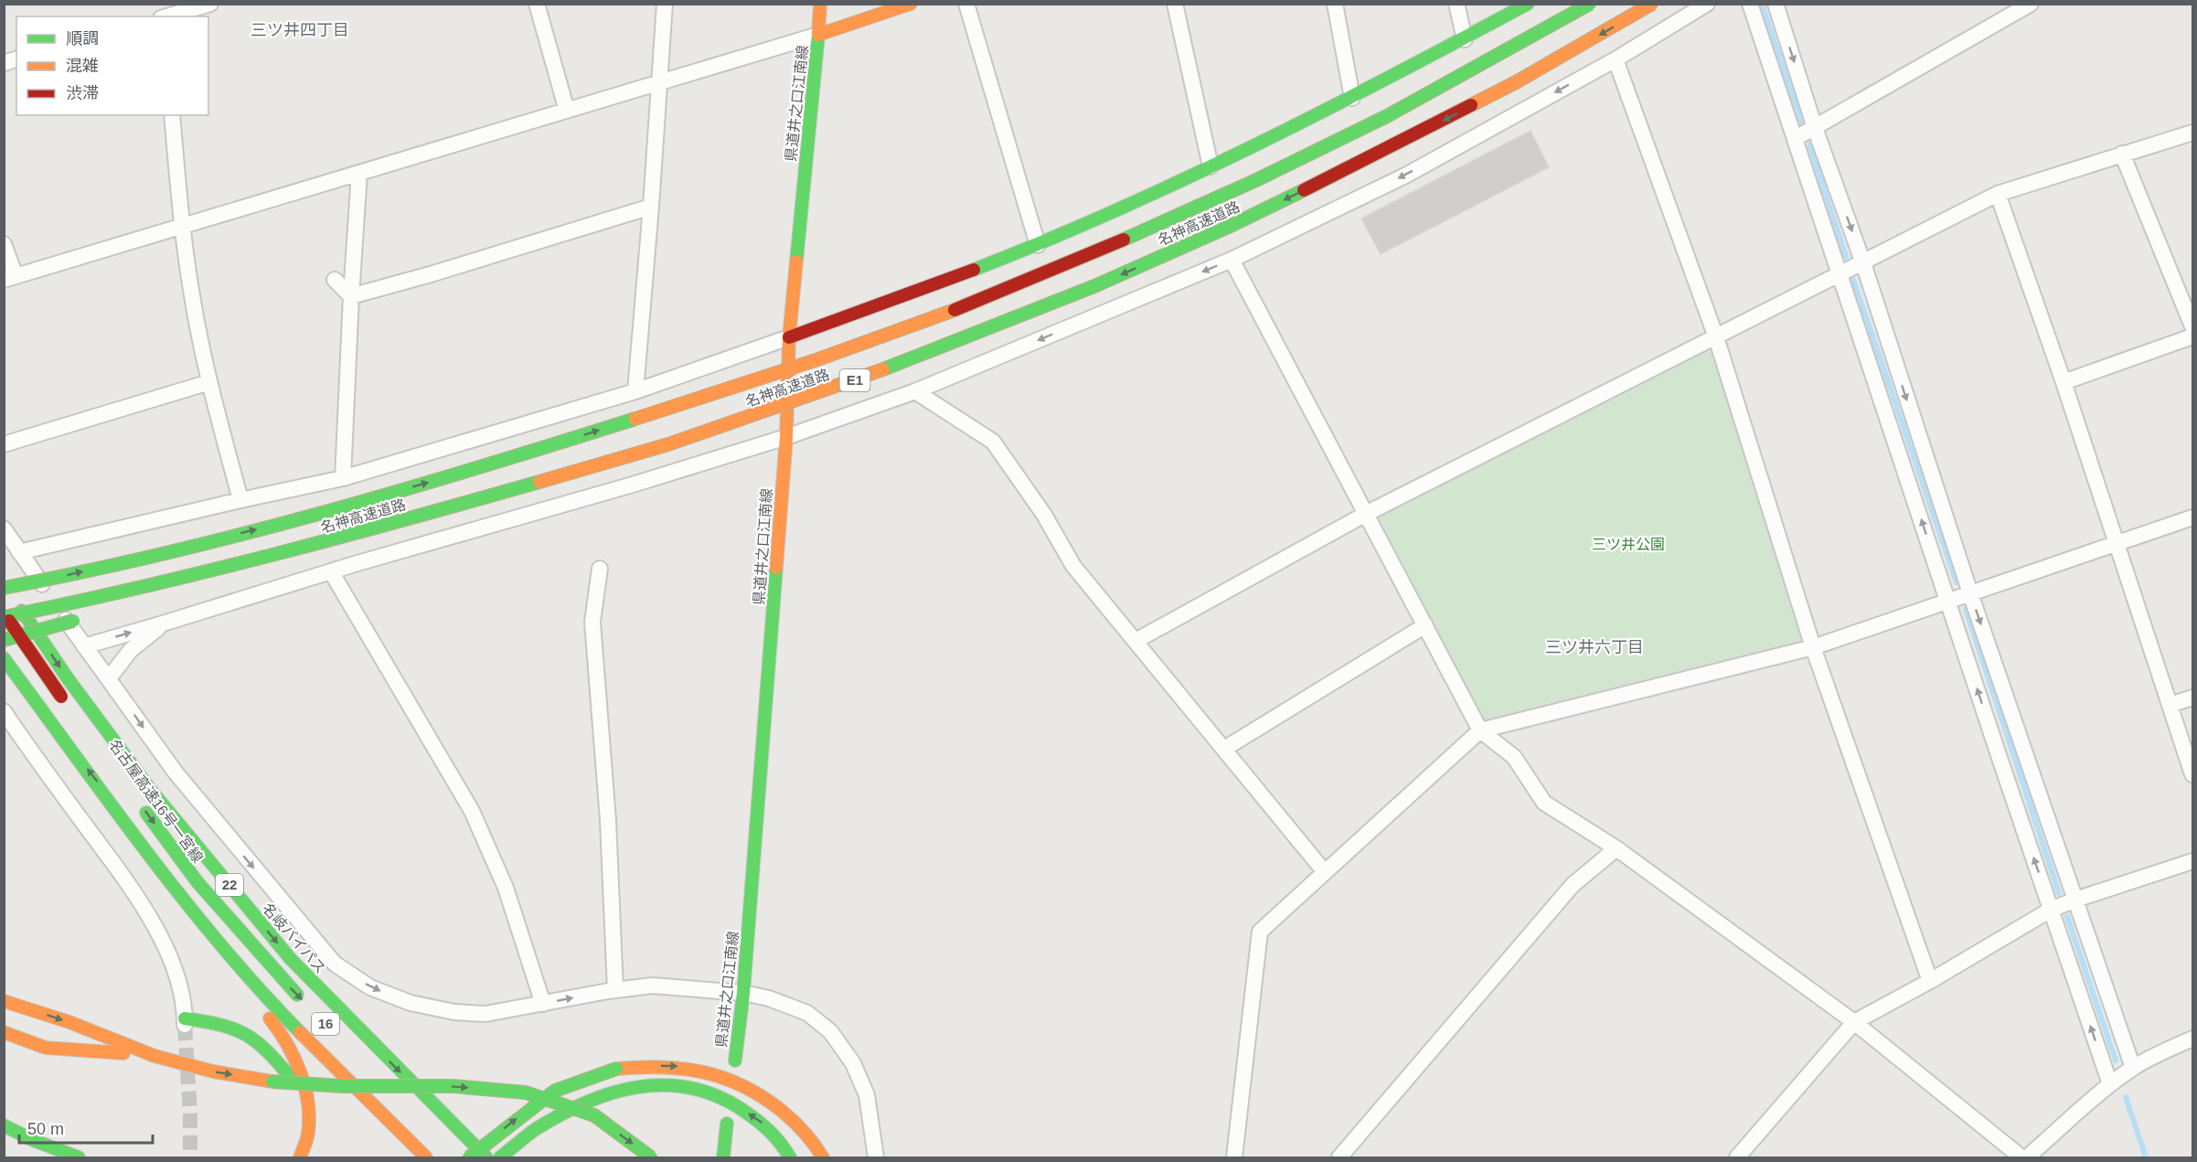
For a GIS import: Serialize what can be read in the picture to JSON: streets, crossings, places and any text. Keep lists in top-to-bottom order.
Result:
{
  "streets": {
    "main road": [
      "県道井之口江南線",
      "名神高速道路",
      "E1",
      "名古屋高速16号一宮線",
      "22",
      "名岐バイパス",
      "16"
    ]
  },
  "crossings": [
    ["名神高速道路", "名岐バイパス"]
  ],
  "districts": ["三ツ井四丁目", "三ツ井六丁目"],
  "parks": ["三ツ井公園"],
  "legend": ["順調", "混雑", "渋滞"],
  "scale_bar": "50 m"
}
